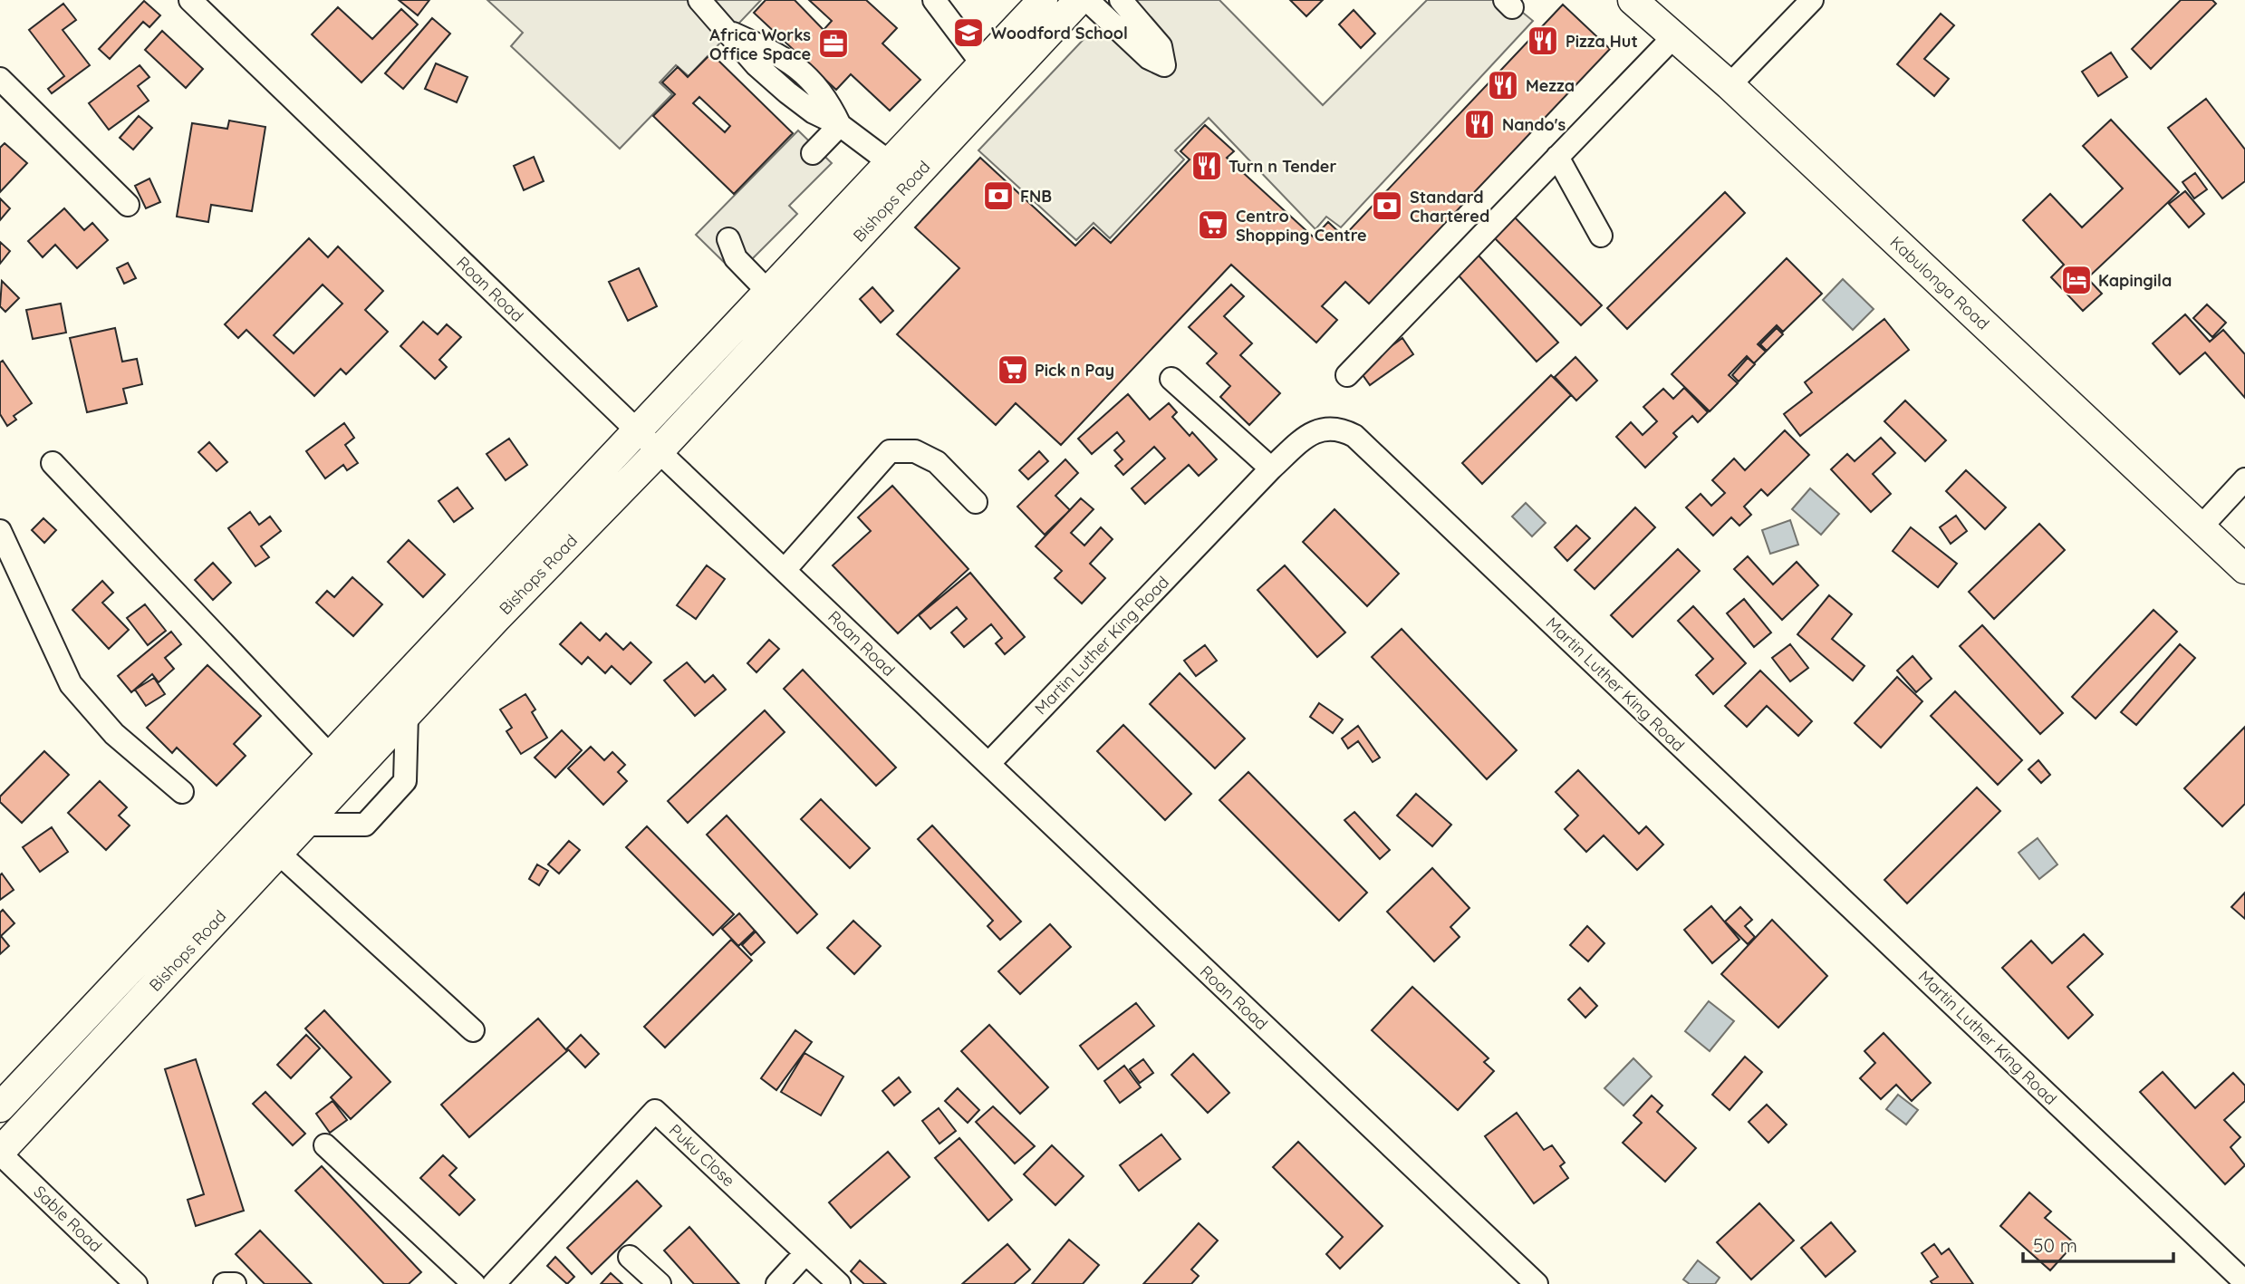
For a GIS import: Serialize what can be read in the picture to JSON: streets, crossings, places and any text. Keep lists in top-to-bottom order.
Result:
{
  "streets": {
    "main road": ["Bishops Road", "Kabulonga Road"],
    "street": [
      "Roan Road",
      "Martin Luther King Road",
      "Puku Close",
      "Sable Road"
    ]
  },
  "crossings": [
    ["Bishops Road", "Roan Road"],
    ["Bishops Road", "Sable Road"],
    ["Roan Road", "Martin Luther King Road"]
  ],
  "places": {
    "school or university": ["Woodford School"],
    "restaurant": [
      "Pizza Hut",
      "Mezza",
      "Nando's",
      "Turn n Tender"
    ],
    "office": ["Africa Works Office Space"],
    "bank": ["FNB", "Standard Chartered"],
    "supermarket": ["Centro Shopping Centre", "Pick n Pay"],
    "hotel": ["Kapingila"]
  },
  "scale_bar": "50 m"
}
